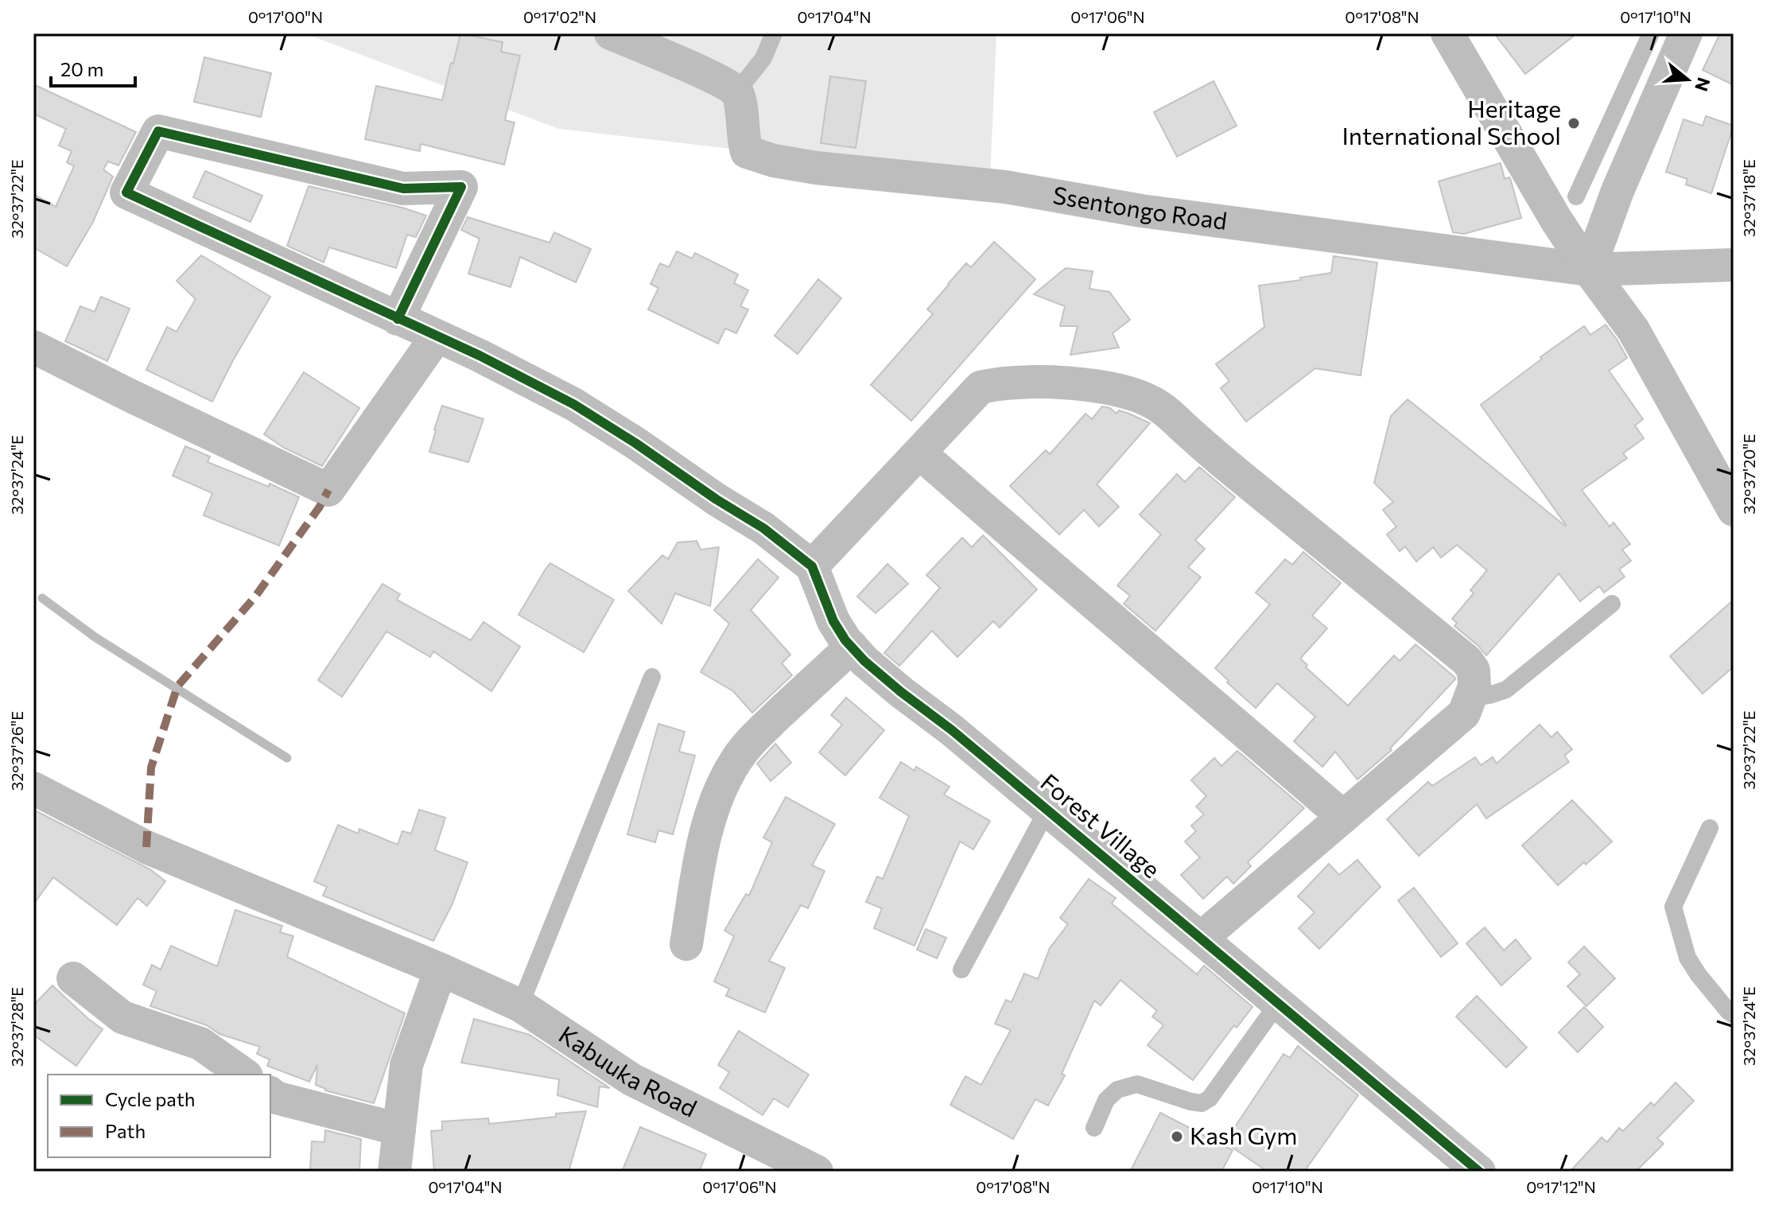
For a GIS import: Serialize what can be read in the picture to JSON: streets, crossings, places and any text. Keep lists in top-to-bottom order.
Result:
{
  "streets": {
    "street": ["Ssentongo Road", "Forest Village", "Kabuuka Road"]
  },
  "places": ["Heritage International School", "Kash Gym"],
  "legend": ["Cycle path", "Path"],
  "scale_bar": "20 m",
  "north": "right",
  "coordinates": [
    "0°17'00\"N",
    "0°17'02\"N",
    "0°17'04\"N",
    "0°17'06\"N",
    "0°17'08\"N",
    "0°17'10\"N",
    "32°37'18\"E",
    "32°37'22\"E",
    "32°37'20\"E",
    "32°37'24\"E",
    "32°37'26\"E",
    "32°37'28\"E",
    "0°17'12\"N"
  ]
}
